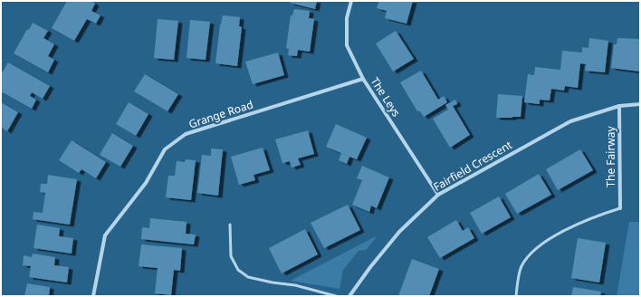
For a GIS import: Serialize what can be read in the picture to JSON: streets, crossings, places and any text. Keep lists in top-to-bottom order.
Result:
{
  "streets": {
    "street": [
      "The Leys",
      "Grange Road",
      "The Fairway",
      "Fairfield Crescent"
    ]
  },
  "crossings": [
    ["The Leys", "Grange Road"],
    ["The Leys", "Fairfield Crescent"],
    ["The Fairway", "Fairfield Crescent"]
  ]
}
